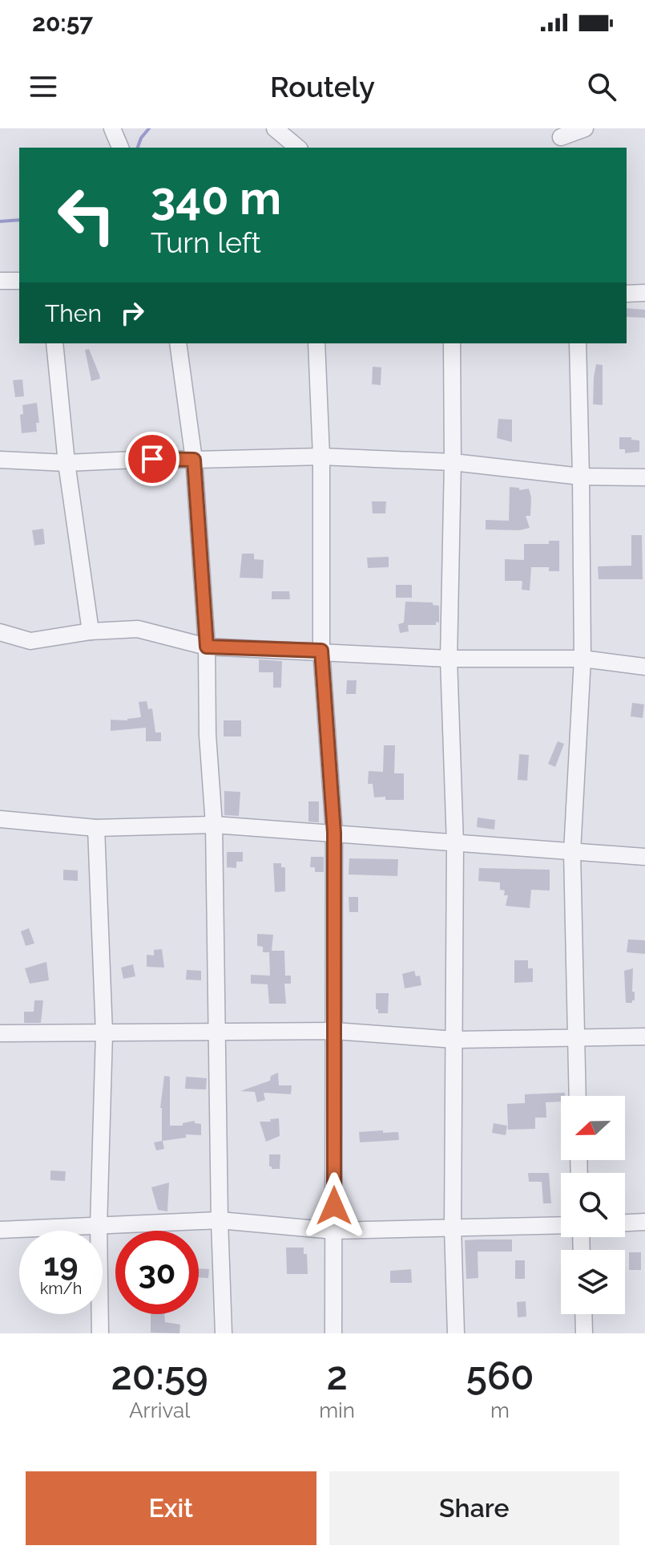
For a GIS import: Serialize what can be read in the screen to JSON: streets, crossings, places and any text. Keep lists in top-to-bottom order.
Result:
{
  "north": "left",
  "page": {
    "status": "20:57",
    "header": "Routely",
    "turn": ["340 m", "Turn left"],
    "then": "Then",
    "speed": "19 km/h",
    "limit": "30",
    "eta": [
      "20:59",
      "Arrival",
      "2",
      "min",
      "560",
      "m"
    ],
    "buttons": ["Exit", "Share"]
  }
}
